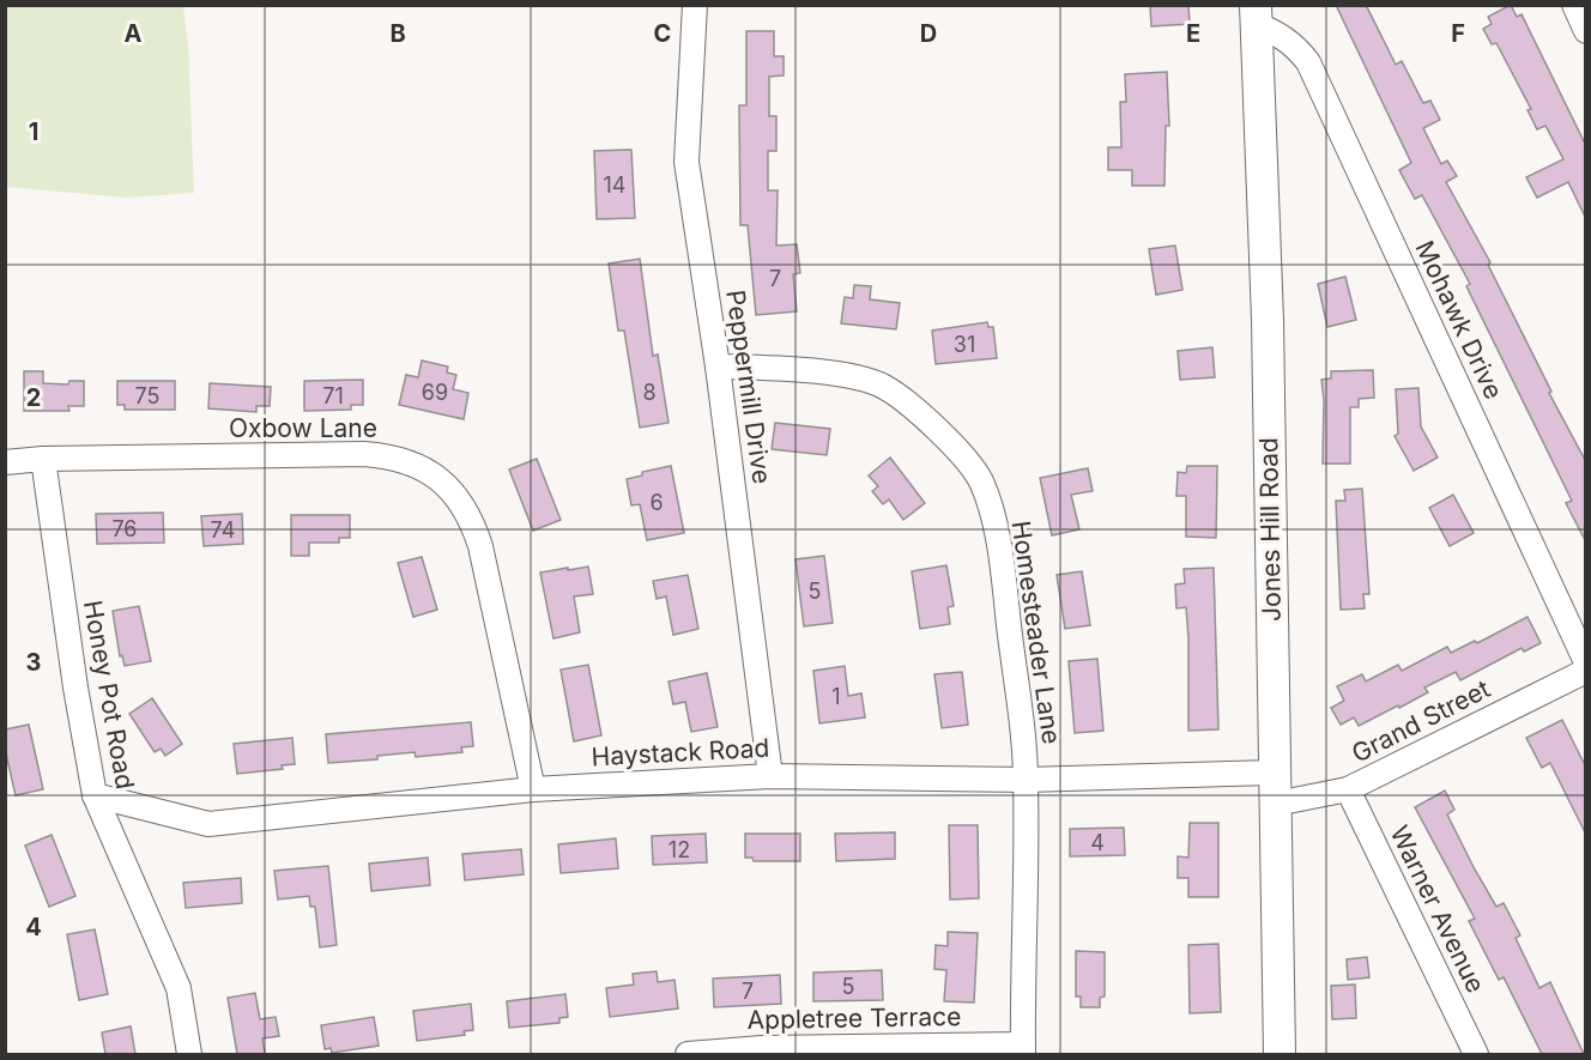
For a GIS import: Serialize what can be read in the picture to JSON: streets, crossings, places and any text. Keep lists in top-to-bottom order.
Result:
{
  "streets": {
    "main road": ["Jones Hill Road"],
    "street": [
      "Mohawk Drive",
      "Peppermill Drive",
      "Oxbow Lane",
      "Homesteader Lane",
      "Honey Pot Road",
      "Grand Street",
      "Haystack Road",
      "Warner Avenue",
      "Appletree Terrace"
    ]
  },
  "crossings": [
    ["Mohawk Drive", "Jones Hill Road"],
    ["Peppermill Drive", "Homesteader Lane"],
    ["Peppermill Drive", "Haystack Road"],
    ["Oxbow Lane", "Honey Pot Road"],
    ["Oxbow Lane", "Haystack Road"],
    ["Jones Hill Road", "Grand Street"],
    ["Jones Hill Road", "Haystack Road"],
    ["Homesteader Lane", "Haystack Road"],
    ["Homesteader Lane", "Appletree Terrace"],
    ["Honey Pot Road", "Haystack Road"],
    ["Grand Street", "Warner Avenue"]
  ],
  "house_numbers": [
    "14",
    "7",
    "31",
    "69",
    "8",
    "75",
    "71",
    "6",
    "76",
    "74",
    "5",
    "1",
    "4",
    "12",
    "5",
    "7"
  ],
  "grid": {
    "columns": [
      "A",
      "B",
      "C",
      "D",
      "E",
      "F"
    ],
    "rows": [
      "1",
      "2",
      "3",
      "4"
    ]
  }
}
